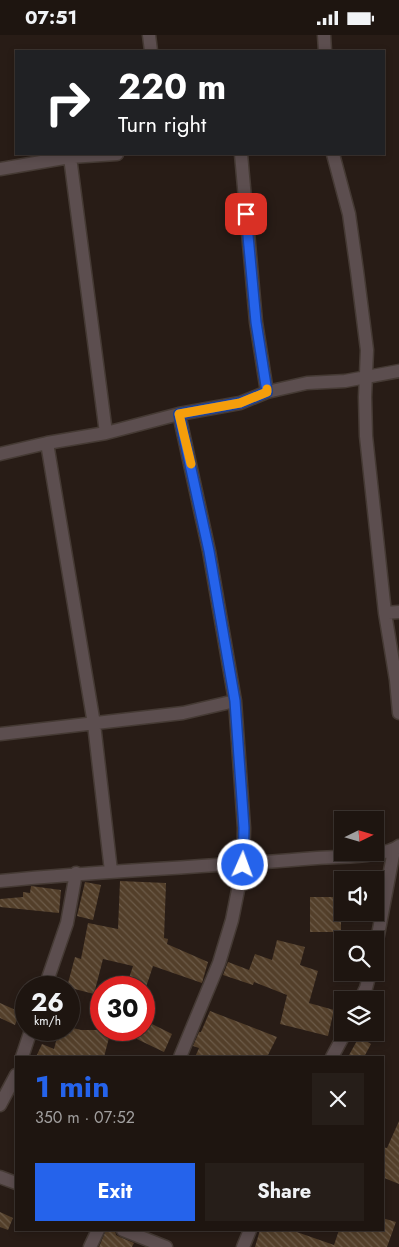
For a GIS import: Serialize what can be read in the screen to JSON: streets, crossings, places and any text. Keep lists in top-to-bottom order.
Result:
{
  "north": "right",
  "page": {
    "status": "07:51",
    "turn": ["220 m", "Turn right"],
    "speed": "26 km/h",
    "limit": "30",
    "heading": ["1 min", "350 m · 07:52"],
    "buttons": ["Exit", "Share"]
  }
}
